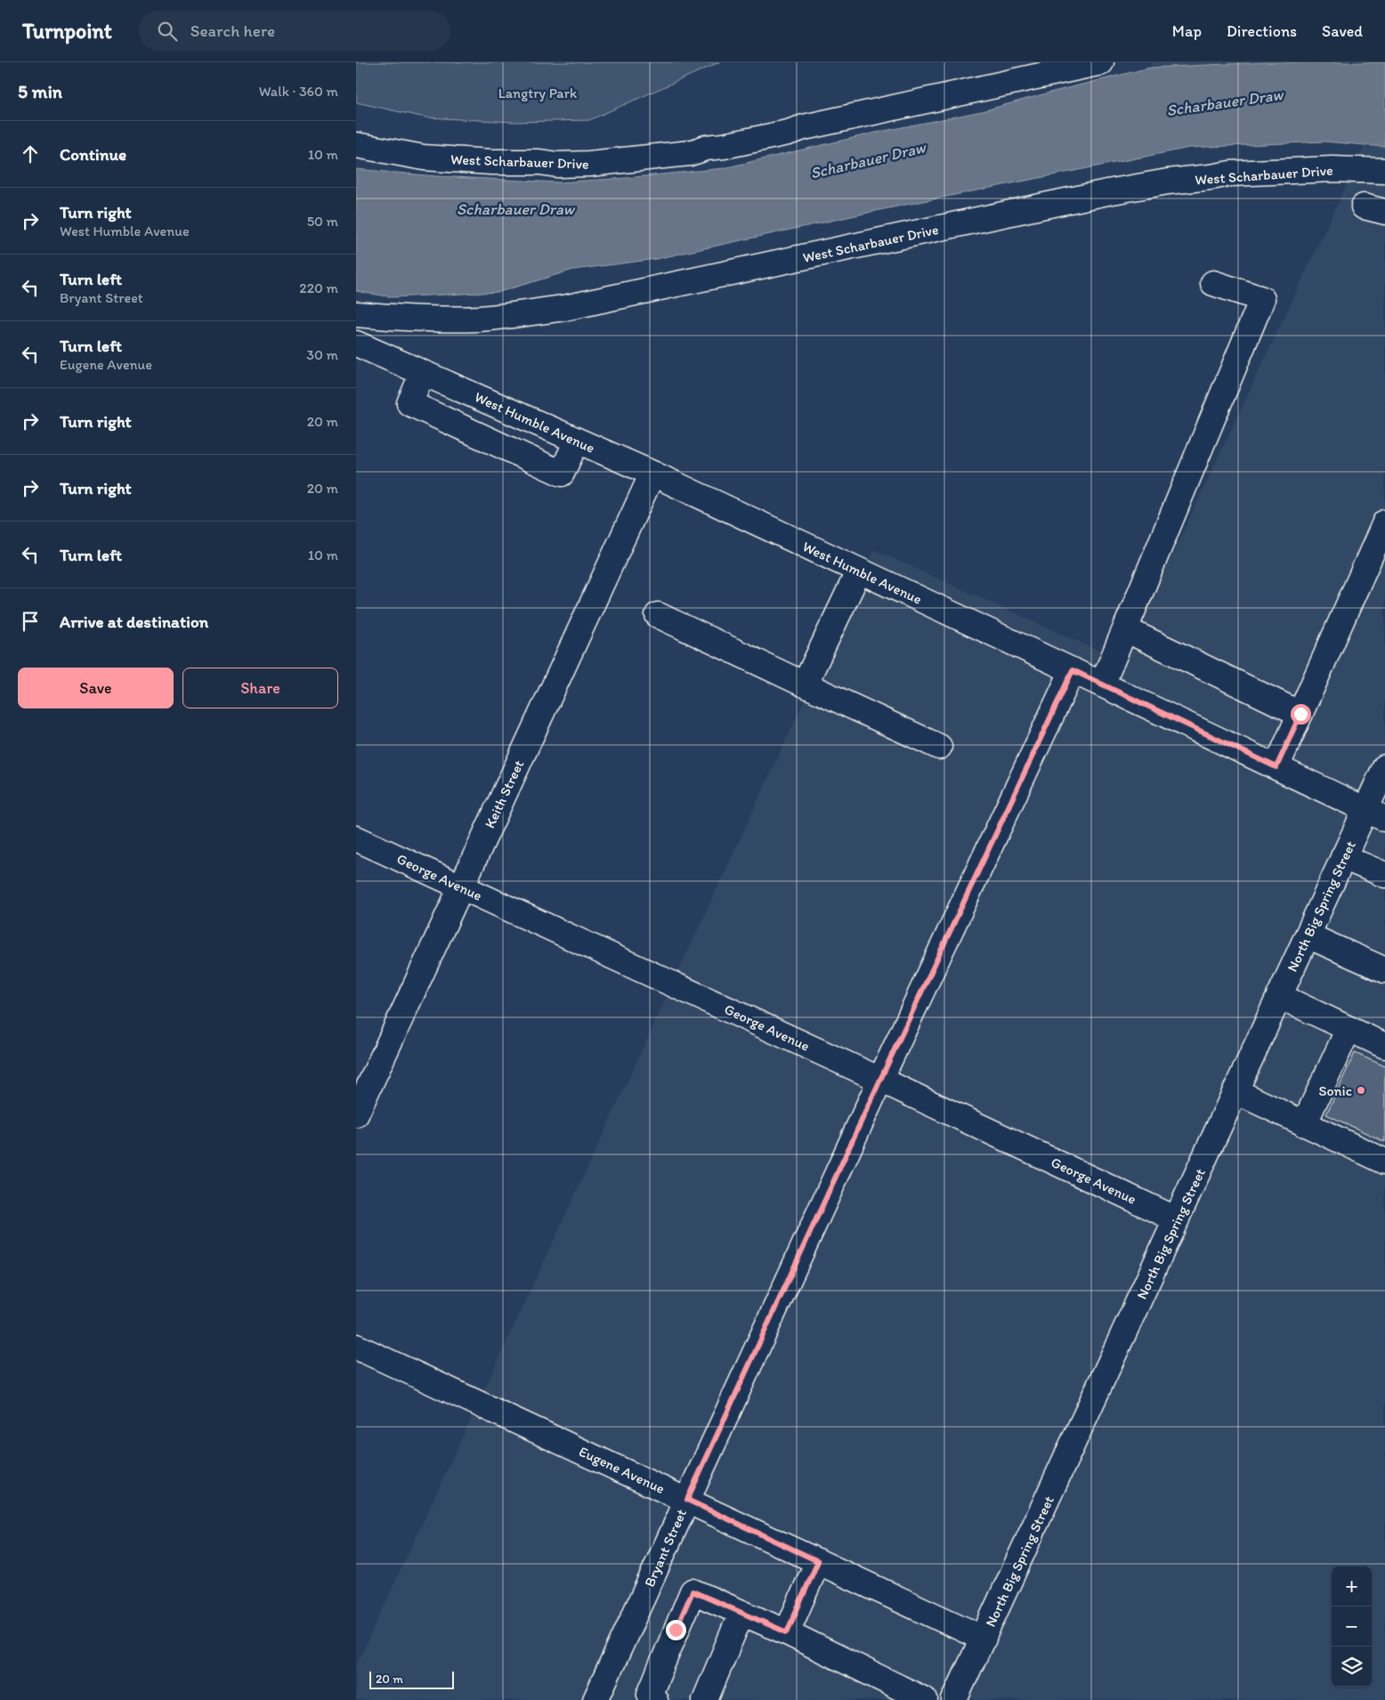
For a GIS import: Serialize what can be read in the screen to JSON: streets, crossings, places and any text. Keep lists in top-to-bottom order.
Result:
{
  "streets": {
    "main road": [
      "West Scharbauer Drive",
      "West Humble Avenue",
      "Keith Street",
      "George Avenue",
      "North Big Spring Street",
      "Eugene Avenue",
      "Bryant Street"
    ]
  },
  "crossings": [
    ["West Humble Avenue", "Keith Street"],
    ["West Humble Avenue", "North Big Spring Street"],
    ["West Humble Avenue", "Bryant Street"],
    ["Keith Street", "George Avenue"],
    ["George Avenue", "North Big Spring Street"],
    ["George Avenue", "Bryant Street"],
    ["North Big Spring Street", "Eugene Avenue"],
    ["Eugene Avenue", "Bryant Street"]
  ],
  "water": ["Scharbauer Draw"],
  "parks": ["Langtry Park"],
  "places": ["Sonic"],
  "scale_bar": "20 m",
  "page": {
    "header": "Turnpoint",
    "search": "Search here",
    "nav": ["Map", "Directions", "Saved"],
    "heading": ["5 min", "Walk · 360 m"],
    "list": [
      ["Continue", "10 m"],
      ["Turn right", "West Humble Avenue", "50 m"],
      ["Turn left", "Bryant Street", "220 m"],
      ["Turn left", "Eugene Avenue", "30 m"],
      ["Turn right", "20 m"],
      ["Turn right", "20 m"],
      ["Turn left", "10 m"],
      "Arrive at destination"
    ],
    "buttons": ["Save", "Share"],
    "map_buttons": ["+", "−"],
    "scale": "20 m"
  }
}
